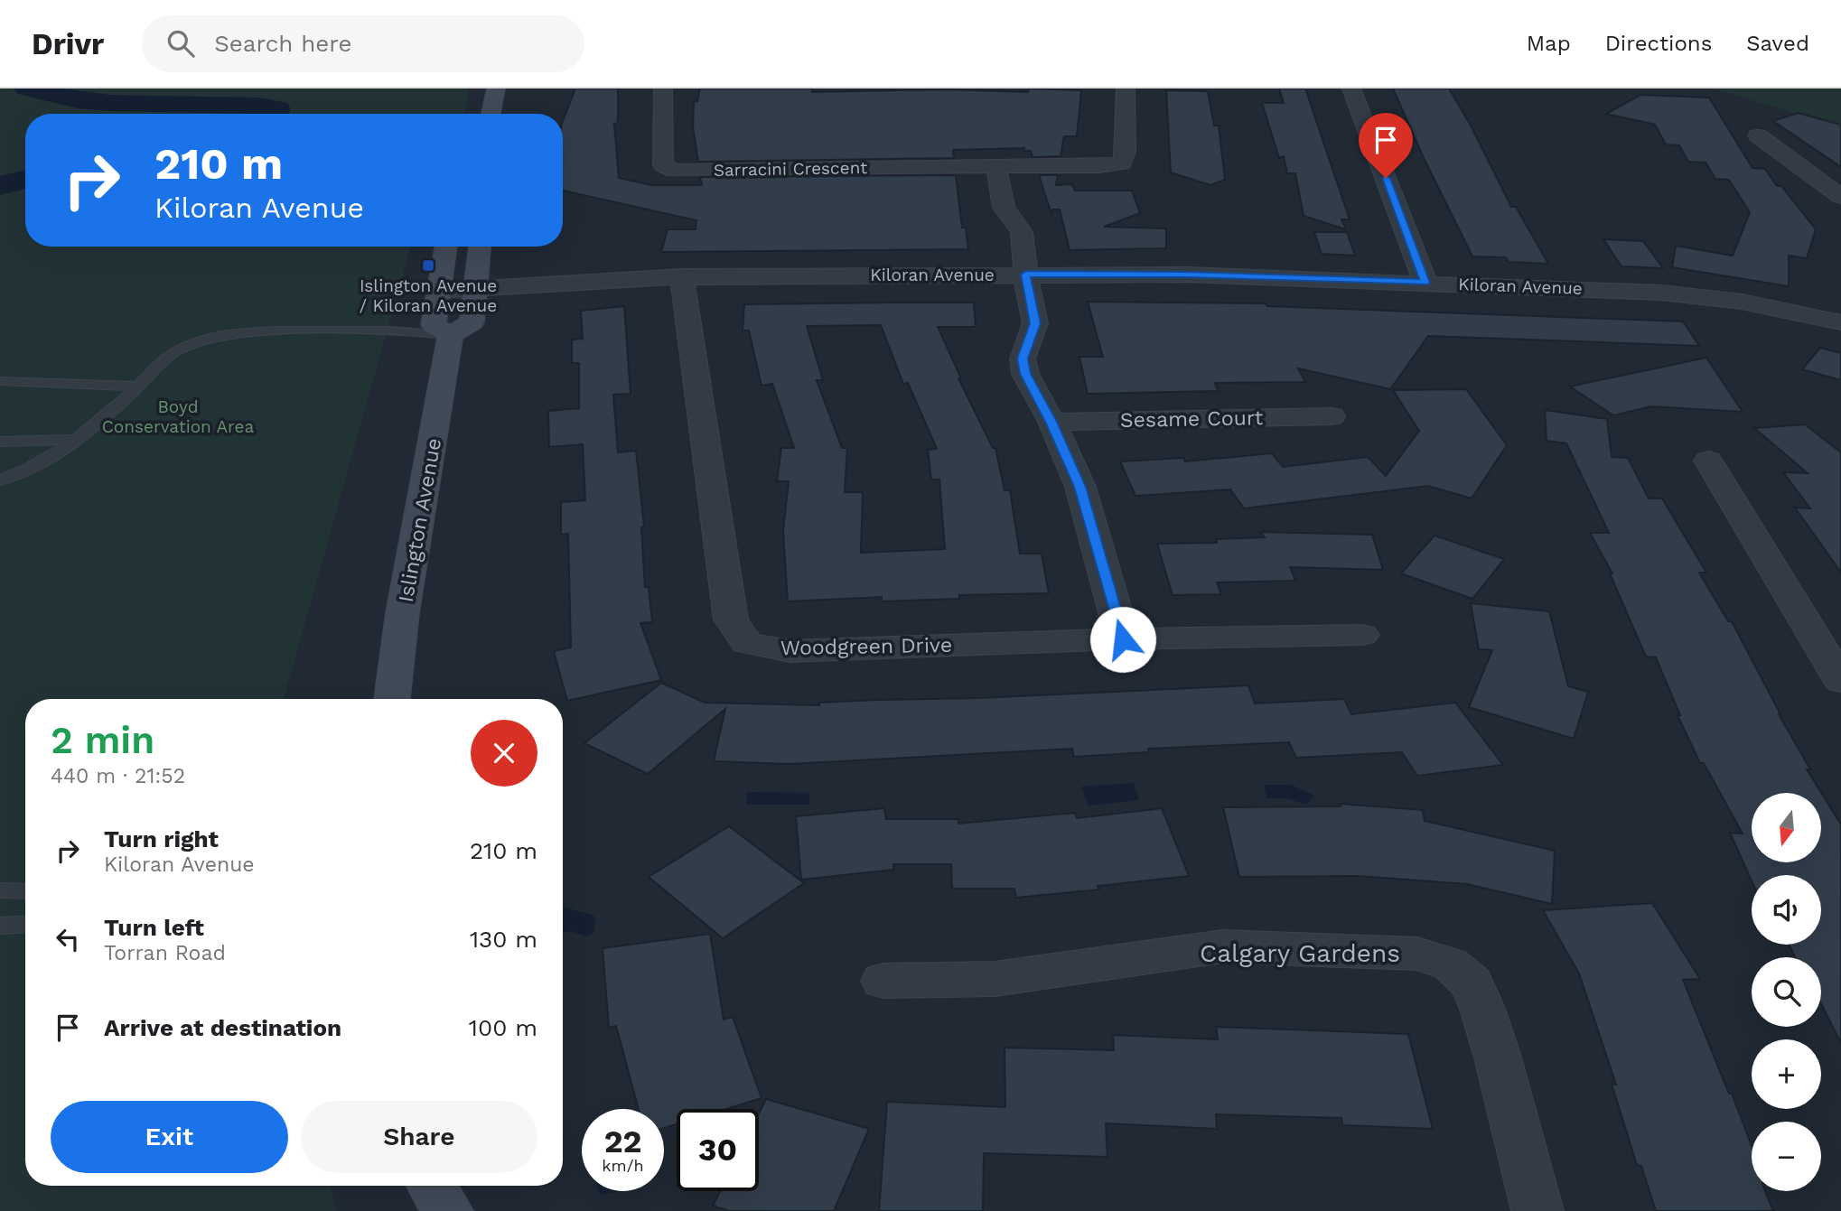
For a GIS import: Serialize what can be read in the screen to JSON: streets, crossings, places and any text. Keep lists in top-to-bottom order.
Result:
{
  "streets": {
    "main road": ["Islington Avenue"],
    "street": [
      "Sarracini Crescent",
      "Kiloran Avenue",
      "Sesame Court",
      "Woodgreen Drive",
      "Calgary Gardens"
    ]
  },
  "crossings": [
    ["Kiloran Avenue", "Woodgreen Drive"]
  ],
  "parks": ["Boyd Conservation Area"],
  "places": {
    "transit": ["Islington Avenue / Kiloran Avenue"]
  },
  "north": "bottom",
  "page": {
    "header": "Drivr",
    "search": "Search here",
    "nav": ["Map", "Directions", "Saved"],
    "turn": ["210 m", "Kiloran Avenue"],
    "heading": ["2 min", "440 m · 21:52"],
    "map_buttons": ["+", "−"],
    "list": [
      {
        "name": "Turn right",
        "note": "Kiloran Avenue",
        "value": "210 m"
      },
      {
        "name": "Turn left",
        "note": "Torran Road",
        "value": "130 m"
      },
      {
        "name": "Arrive at destination",
        "value": "100 m"
      }
    ],
    "buttons": ["Exit", "Share"],
    "speed": "22 km/h",
    "limit": "30"
  }
}
